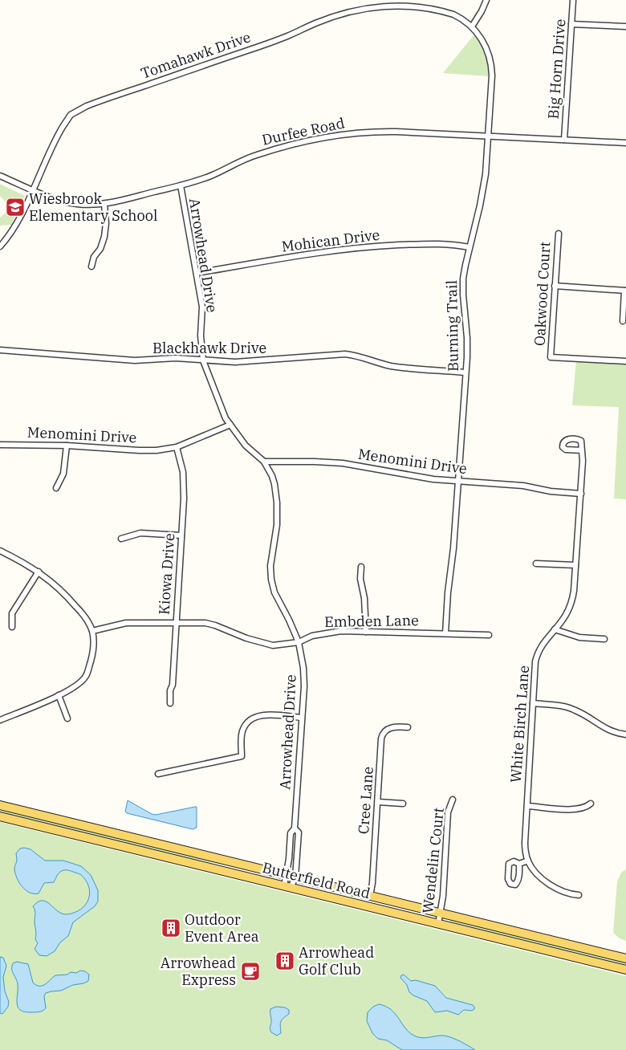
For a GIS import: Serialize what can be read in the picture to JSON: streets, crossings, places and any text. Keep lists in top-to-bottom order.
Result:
{
  "streets": {
    "main road": ["Butterfield Road"],
    "street": [
      "Tomahawk Drive",
      "Big Horn Drive",
      "Durfee Road",
      "Mohican Drive",
      "Arrowhead Drive",
      "Oakwood Court",
      "Burning Trail",
      "Blackhawk Drive",
      "Menomini Drive",
      "Kiowa Drive",
      "Embden Lane",
      "White Birch Lane",
      "Cree Lane",
      "Wendelin Court"
    ]
  },
  "crossings": [
    ["Tomahawk Drive", "Durfee Road"],
    ["Tomahawk Drive", "Burning Trail"],
    ["Big Horn Drive", "Durfee Road"],
    ["Durfee Road", "Arrowhead Drive"],
    ["Durfee Road", "Burning Trail"],
    ["Mohican Drive", "Arrowhead Drive"],
    ["Mohican Drive", "Burning Trail"],
    ["Arrowhead Drive", "Blackhawk Drive"],
    ["Arrowhead Drive", "Menomini Drive"],
    ["Arrowhead Drive", "Embden Lane"],
    ["Arrowhead Drive", "Butterfield Road"],
    ["Burning Trail", "Blackhawk Drive"],
    ["Burning Trail", "Menomini Drive"],
    ["Burning Trail", "Embden Lane"],
    ["Menomini Drive", "Kiowa Drive"],
    ["Menomini Drive", "White Birch Lane"],
    ["Kiowa Drive", "Embden Lane"],
    ["Cree Lane", "Butterfield Road"],
    ["Wendelin Court", "Butterfield Road"]
  ],
  "places": {
    "school or university": ["Wiesbrook Elementary School"],
    "building": ["Outdoor Event Area", "Arrowhead Golf Club"],
    "cafe": ["Arrowhead Express"]
  }
}
